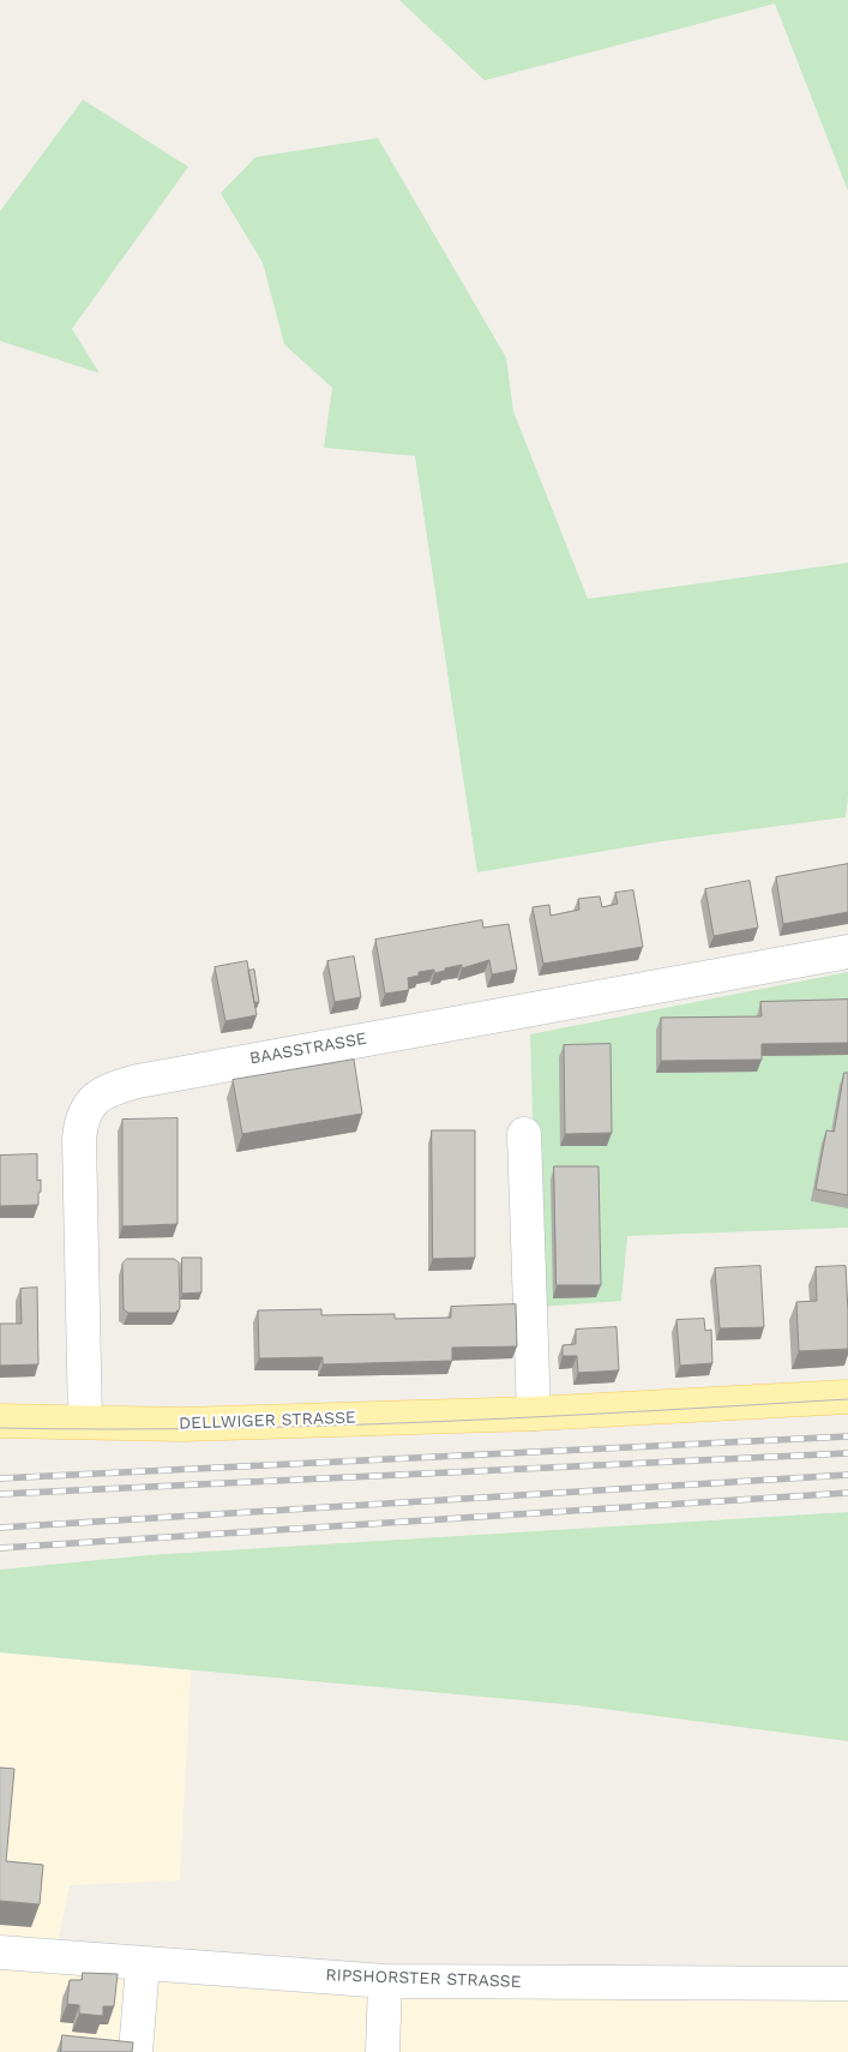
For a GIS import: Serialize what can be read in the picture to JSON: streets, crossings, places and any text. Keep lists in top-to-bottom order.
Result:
{
  "streets": {
    "main road": ["DELLWIGER STRASSE"],
    "street": ["BAASSTRASSE", "RIPSHORSTER STRASSE"]
  },
  "crossings": [
    ["BAASSTRASSE", "DELLWIGER STRASSE"]
  ]
}
